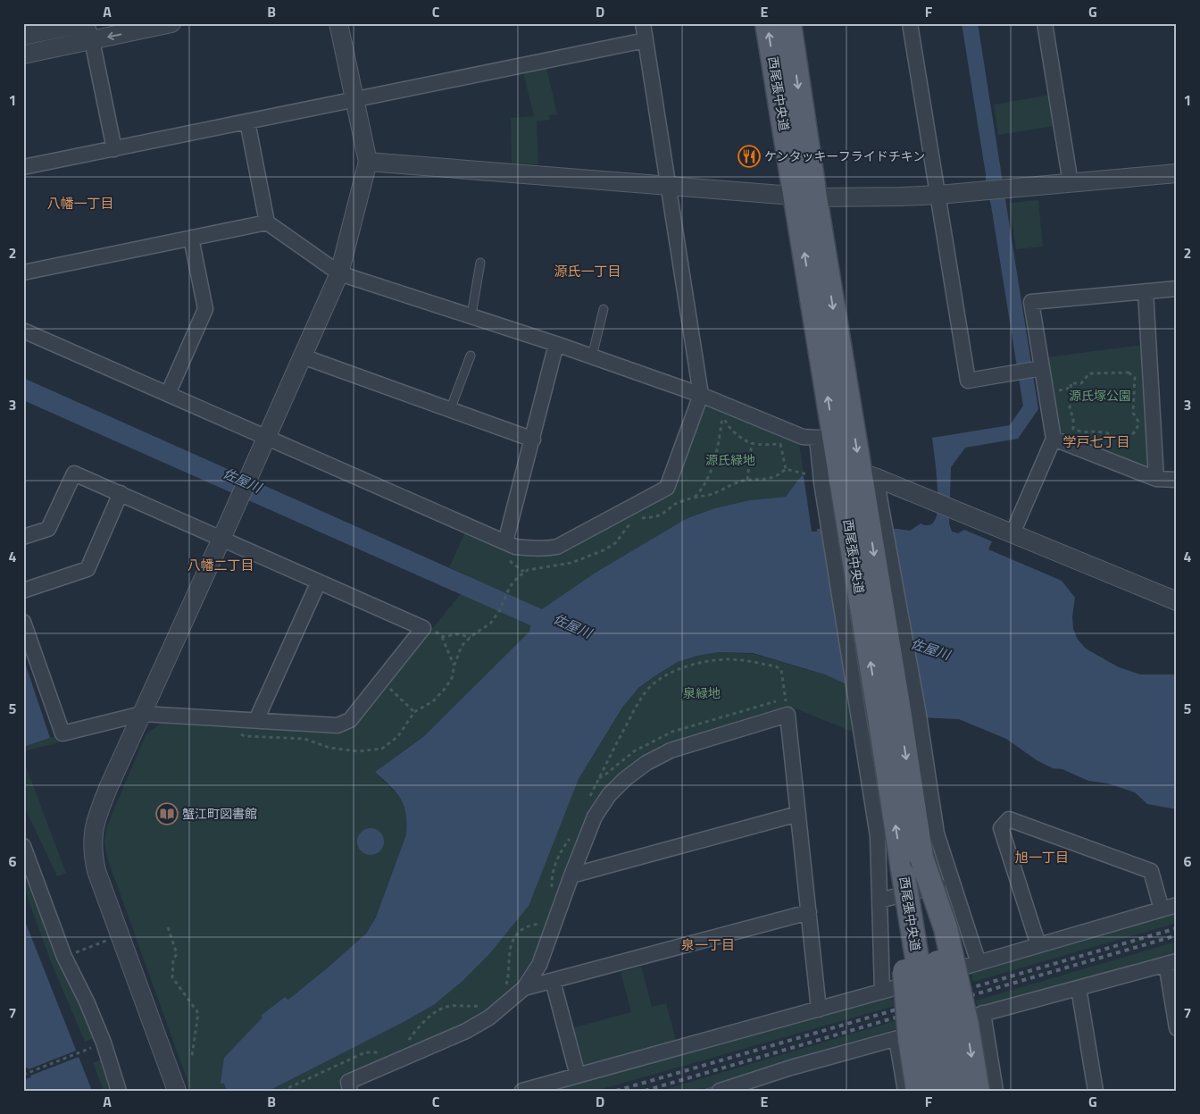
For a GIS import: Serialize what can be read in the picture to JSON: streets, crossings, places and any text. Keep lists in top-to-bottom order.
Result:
{
  "streets": {
    "main road": ["西尾張中央道"]
  },
  "districts": [
    "八幡一丁目",
    "源氏一丁目",
    "学戸七丁目",
    "八幡二丁目",
    "旭一丁目",
    "泉一丁目"
  ],
  "water": ["佐屋川"],
  "parks": ["源氏塚公園", "源氏緑地", "泉緑地"],
  "places": {
    "restaurant": ["ケンタッキーフライドチキン"],
    "library": ["蟹江町図書館"]
  },
  "grid": {
    "columns": [
      "A",
      "B",
      "C",
      "D",
      "E",
      "F",
      "G"
    ],
    "rows": [
      "1",
      "2",
      "3",
      "4",
      "5",
      "6",
      "7"
    ]
  }
}
